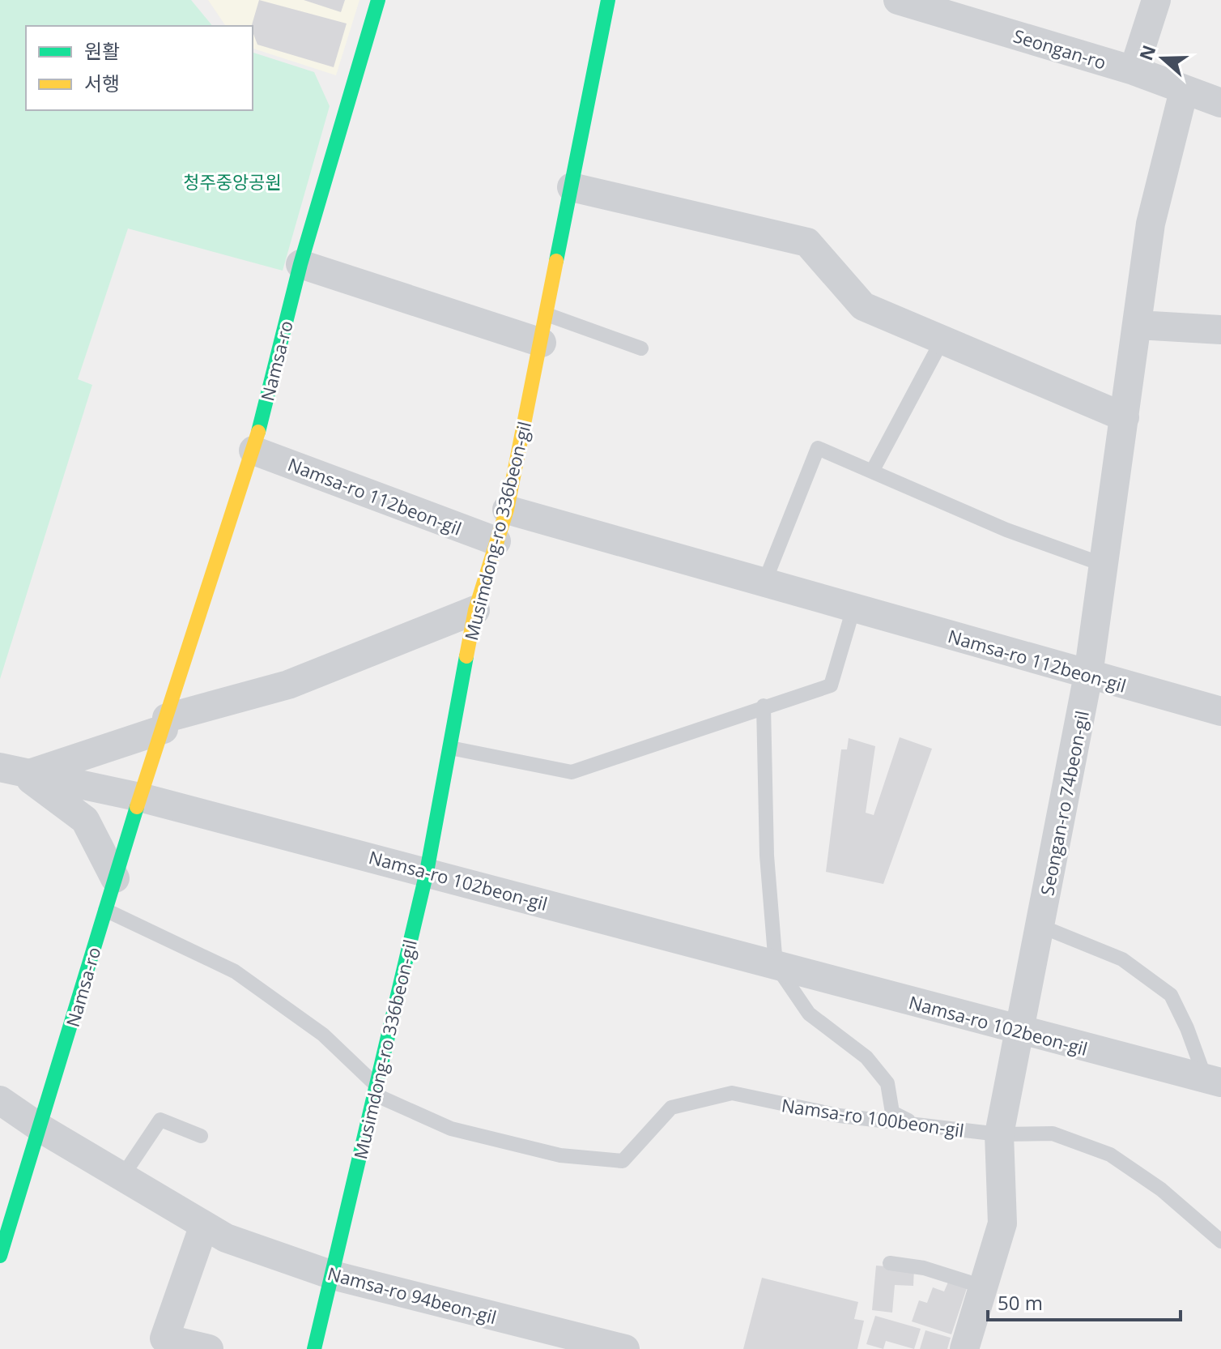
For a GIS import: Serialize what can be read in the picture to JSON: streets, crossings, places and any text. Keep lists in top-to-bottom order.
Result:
{
  "streets": {
    "street": [
      "Seongan-ro",
      "Namsa-ro",
      "Namsa-ro 112beon-gil",
      "Musimdong-ro 336beon-gil",
      "Seongan-ro 74beon-gil",
      "Namsa-ro 102beon-gil",
      "Namsa-ro 94beon-gil"
    ],
    "lane": ["Namsa-ro 100beon-gil"]
  },
  "crossings": [
    ["Seongan-ro", "Seongan-ro 74beon-gil"],
    ["Namsa-ro", "Namsa-ro 112beon-gil"],
    ["Namsa-ro", "Namsa-ro 102beon-gil"],
    ["Namsa-ro", "Namsa-ro 100beon-gil"],
    ["Namsa-ro", "Namsa-ro 94beon-gil"],
    ["Namsa-ro 112beon-gil", "Musimdong-ro 336beon-gil"],
    ["Namsa-ro 112beon-gil", "Seongan-ro 74beon-gil"],
    ["Musimdong-ro 336beon-gil", "Namsa-ro 102beon-gil"],
    ["Musimdong-ro 336beon-gil", "Namsa-ro 100beon-gil"],
    ["Musimdong-ro 336beon-gil", "Namsa-ro 94beon-gil"],
    ["Seongan-ro 74beon-gil", "Namsa-ro 102beon-gil"],
    ["Seongan-ro 74beon-gil", "Namsa-ro 100beon-gil"]
  ],
  "parks": ["청주중앙공원"],
  "legend": ["원활", "서행"],
  "scale_bar": "50 m",
  "north": "left"
}
